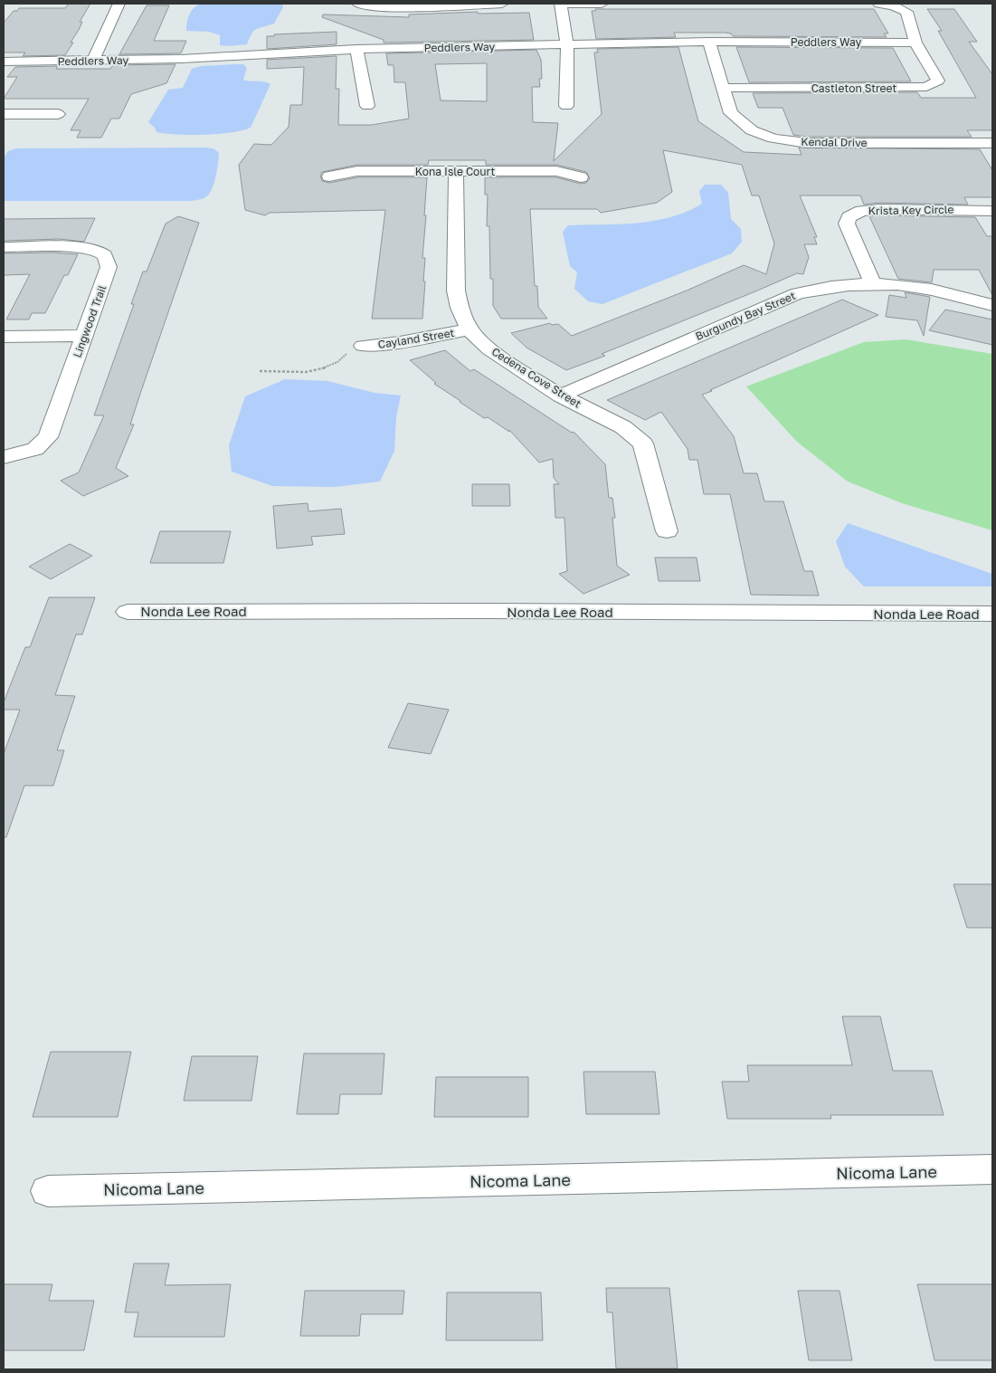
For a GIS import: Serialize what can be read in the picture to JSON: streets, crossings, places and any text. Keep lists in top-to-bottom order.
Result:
{
  "streets": {
    "street": [
      "Peddlers Way",
      "Castleton Street",
      "Kendal Drive",
      "Kona Isle Court",
      "Krista Key Circle",
      "Burgundy Bay Street",
      "Lingwood Trail",
      "Cayland Street",
      "Cedena Cove Street",
      "Nonda Lee Road",
      "Nicoma Lane"
    ]
  },
  "crossings": [
    ["Peddlers Way", "Castleton Street"],
    ["Peddlers Way", "Kendal Drive"],
    ["Castleton Street", "Kendal Drive"],
    ["Kona Isle Court", "Cedena Cove Street"],
    ["Krista Key Circle", "Burgundy Bay Street"],
    ["Burgundy Bay Street", "Cedena Cove Street"],
    ["Cayland Street", "Cedena Cove Street"]
  ]
}
